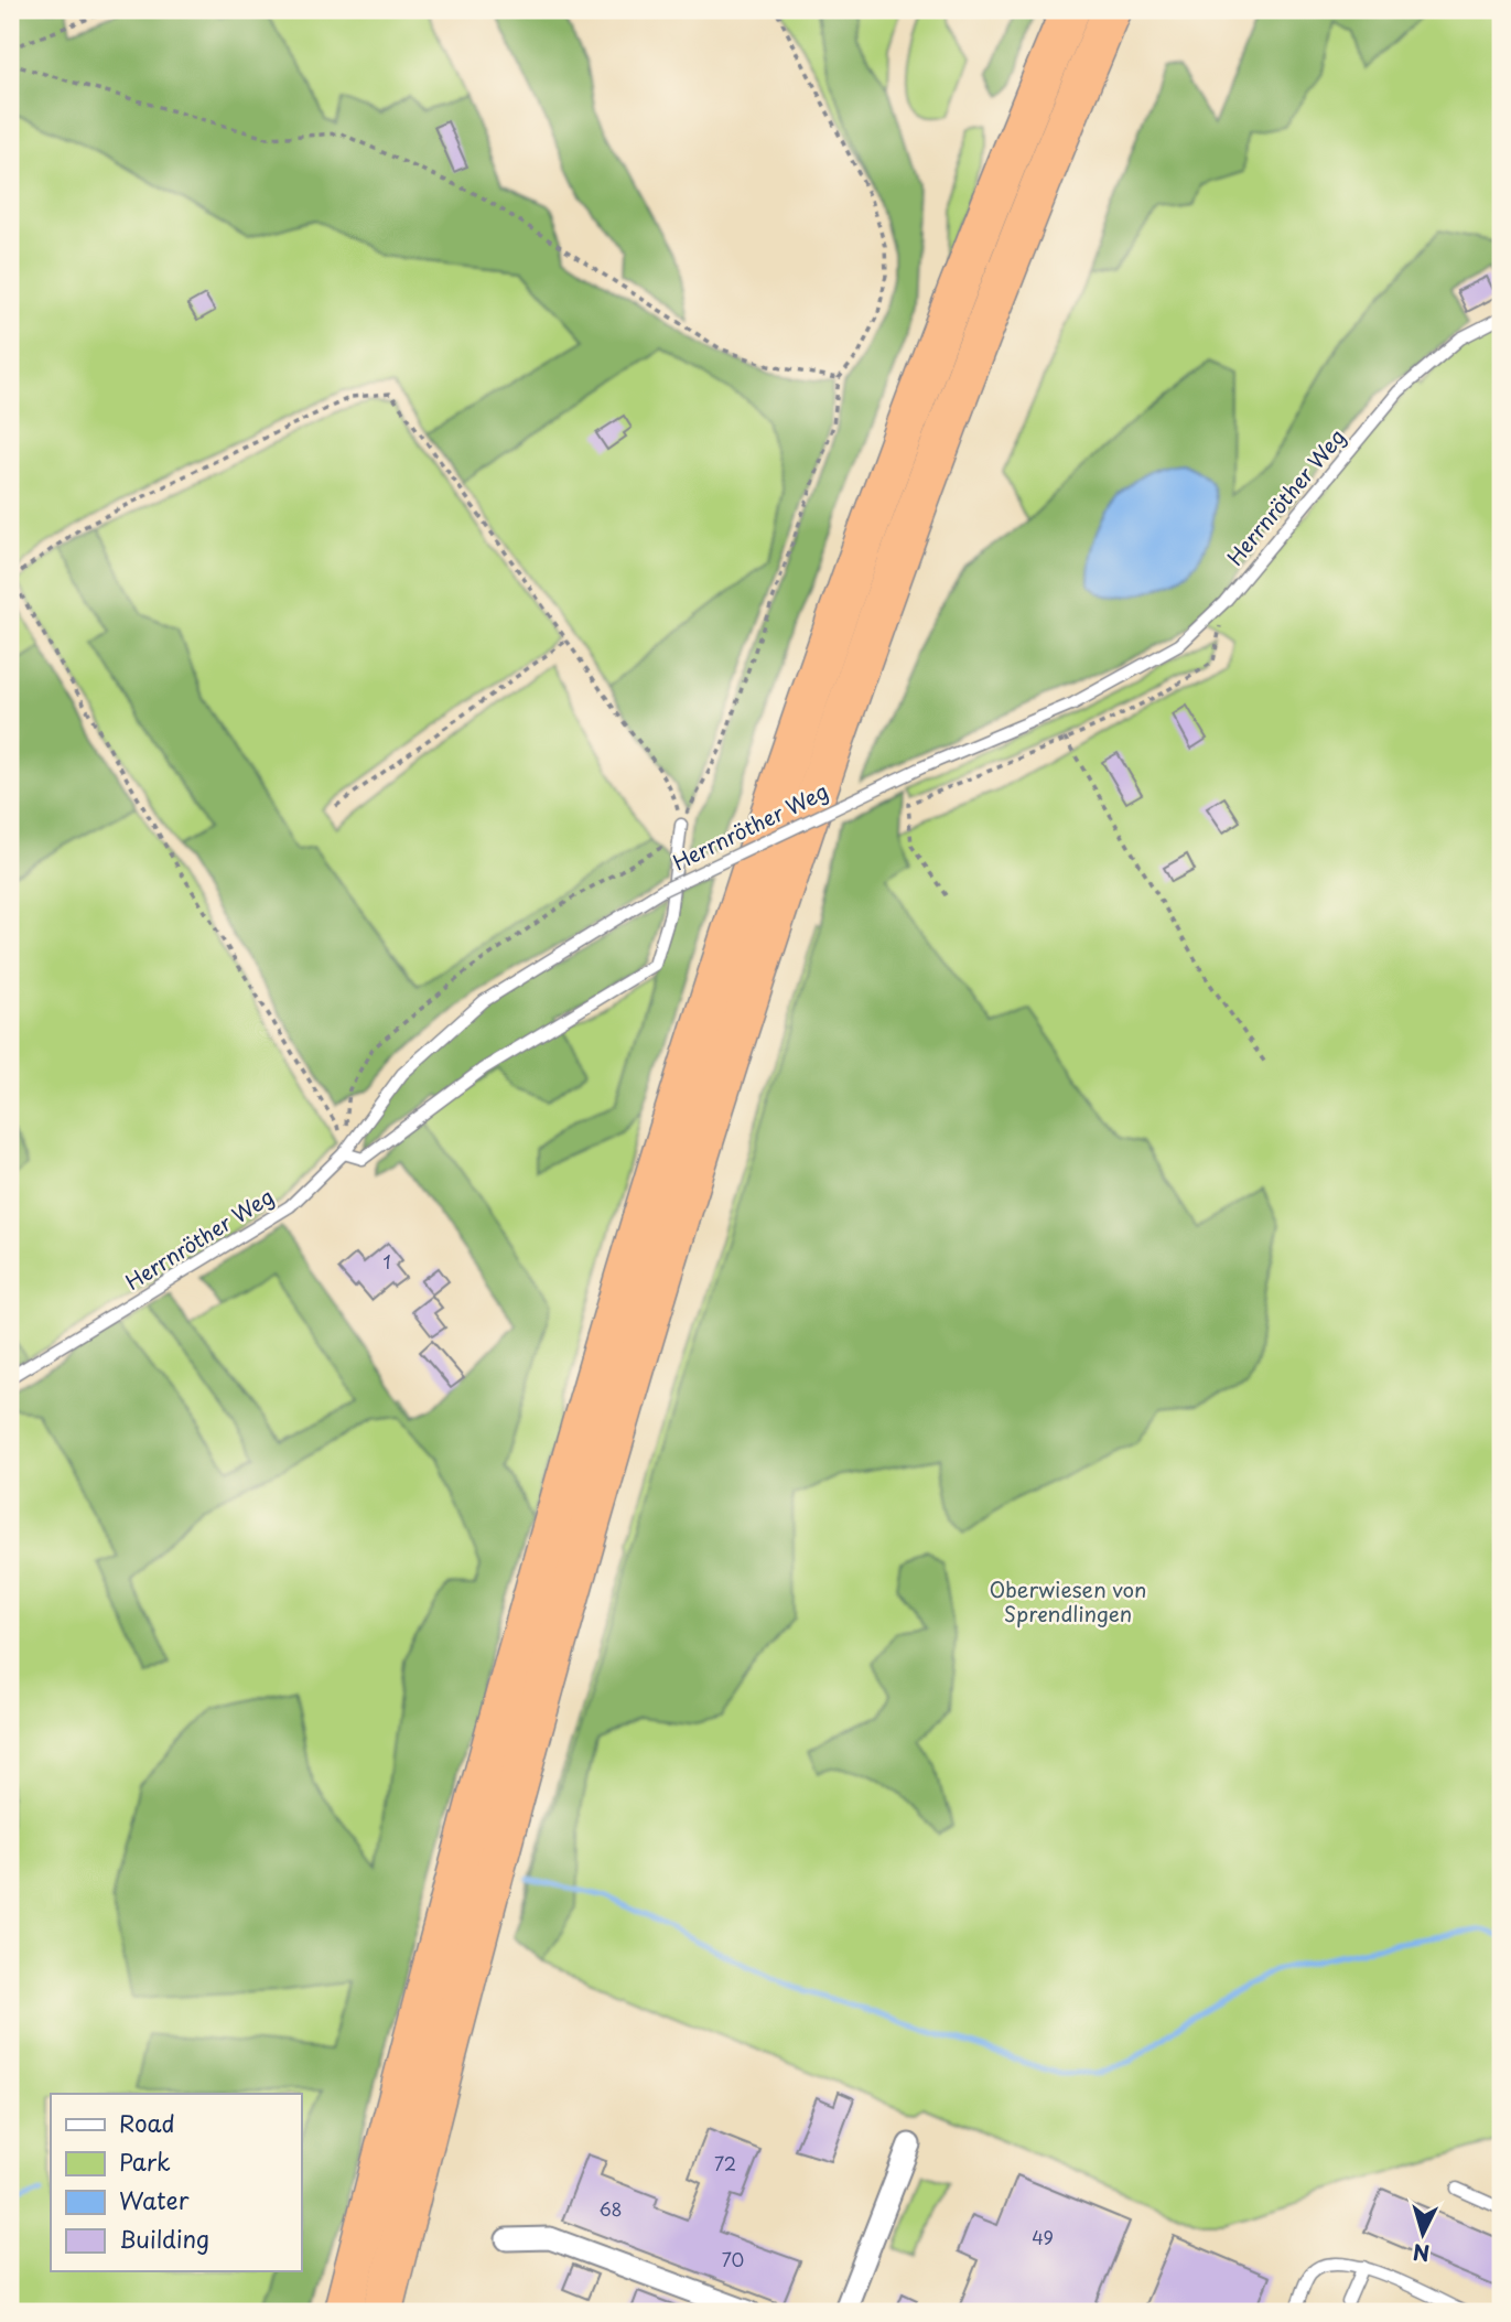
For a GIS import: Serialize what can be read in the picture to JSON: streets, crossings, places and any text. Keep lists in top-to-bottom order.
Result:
{
  "streets": {
    "lane": ["Herrnröther Weg"]
  },
  "parks": ["Oberwiesen von Sprendlingen"],
  "house_numbers": [
    "1",
    "72",
    "68",
    "49",
    "70"
  ],
  "legend": [
    "Road",
    "Park",
    "Water",
    "Building"
  ],
  "north": "bottom"
}
